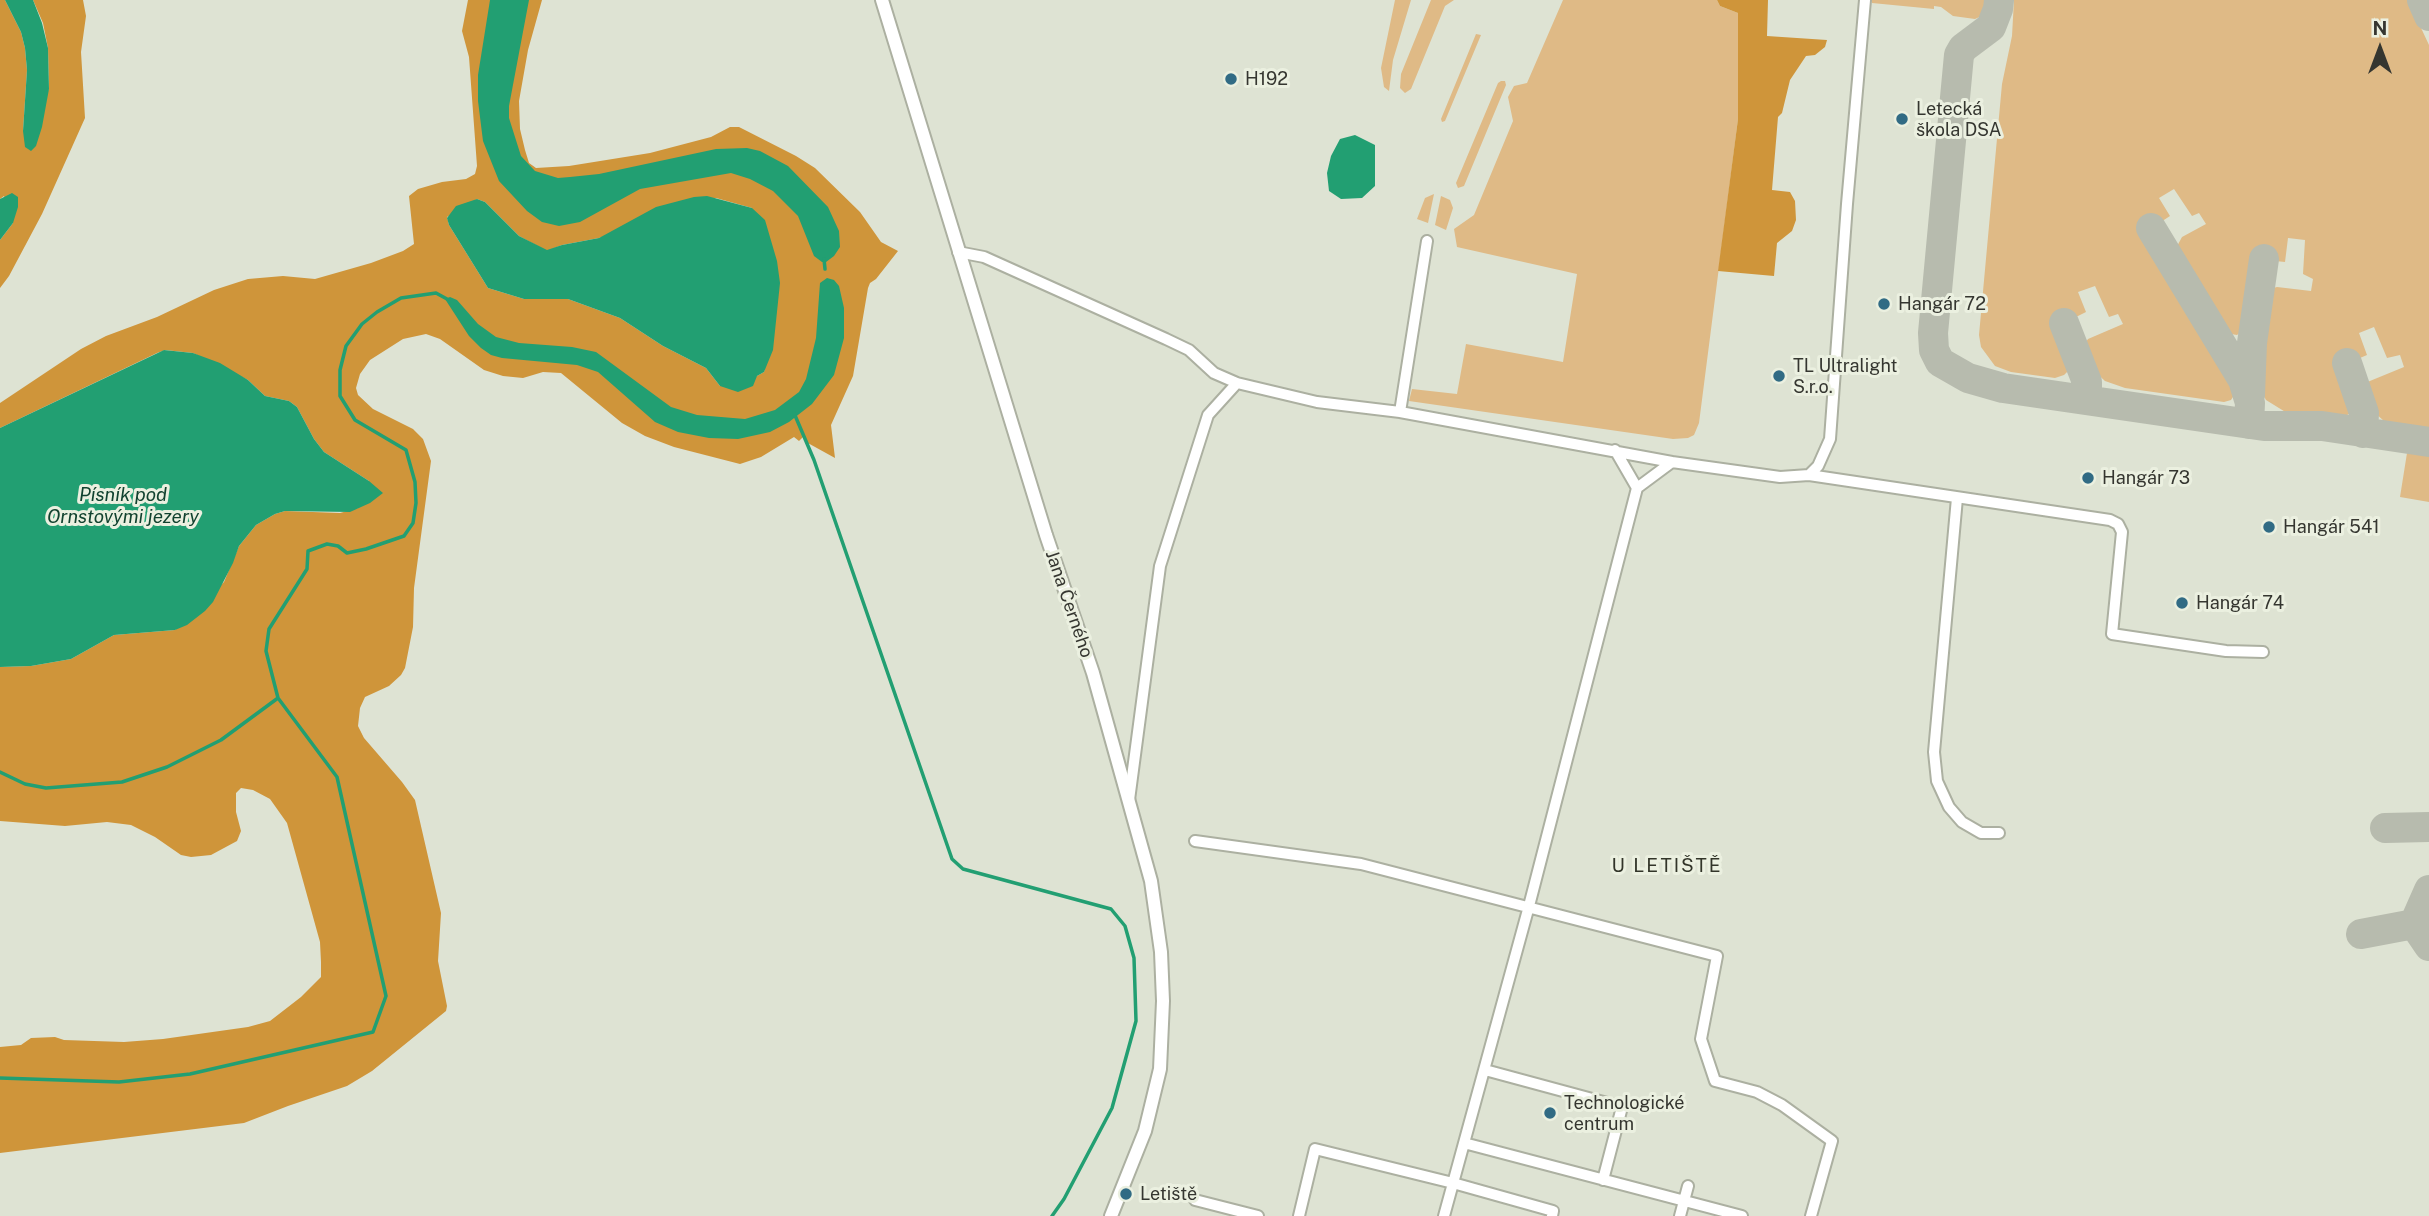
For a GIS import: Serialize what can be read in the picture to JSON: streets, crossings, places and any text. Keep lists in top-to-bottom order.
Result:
{
  "streets": {
    "street": ["Jana Černého"]
  },
  "districts": ["U LETIŠTĚ"],
  "water": ["Písník pod Ornstovými jezery"],
  "places": [
    "H192",
    "Letecká škola DSA",
    "Hangár 72",
    "TL Ultralight S.r.o.",
    "Hangár 73",
    "Hangár 541",
    "Hangár 74",
    "Technologické centrum",
    "Letiště"
  ],
  "north": "top"
}
